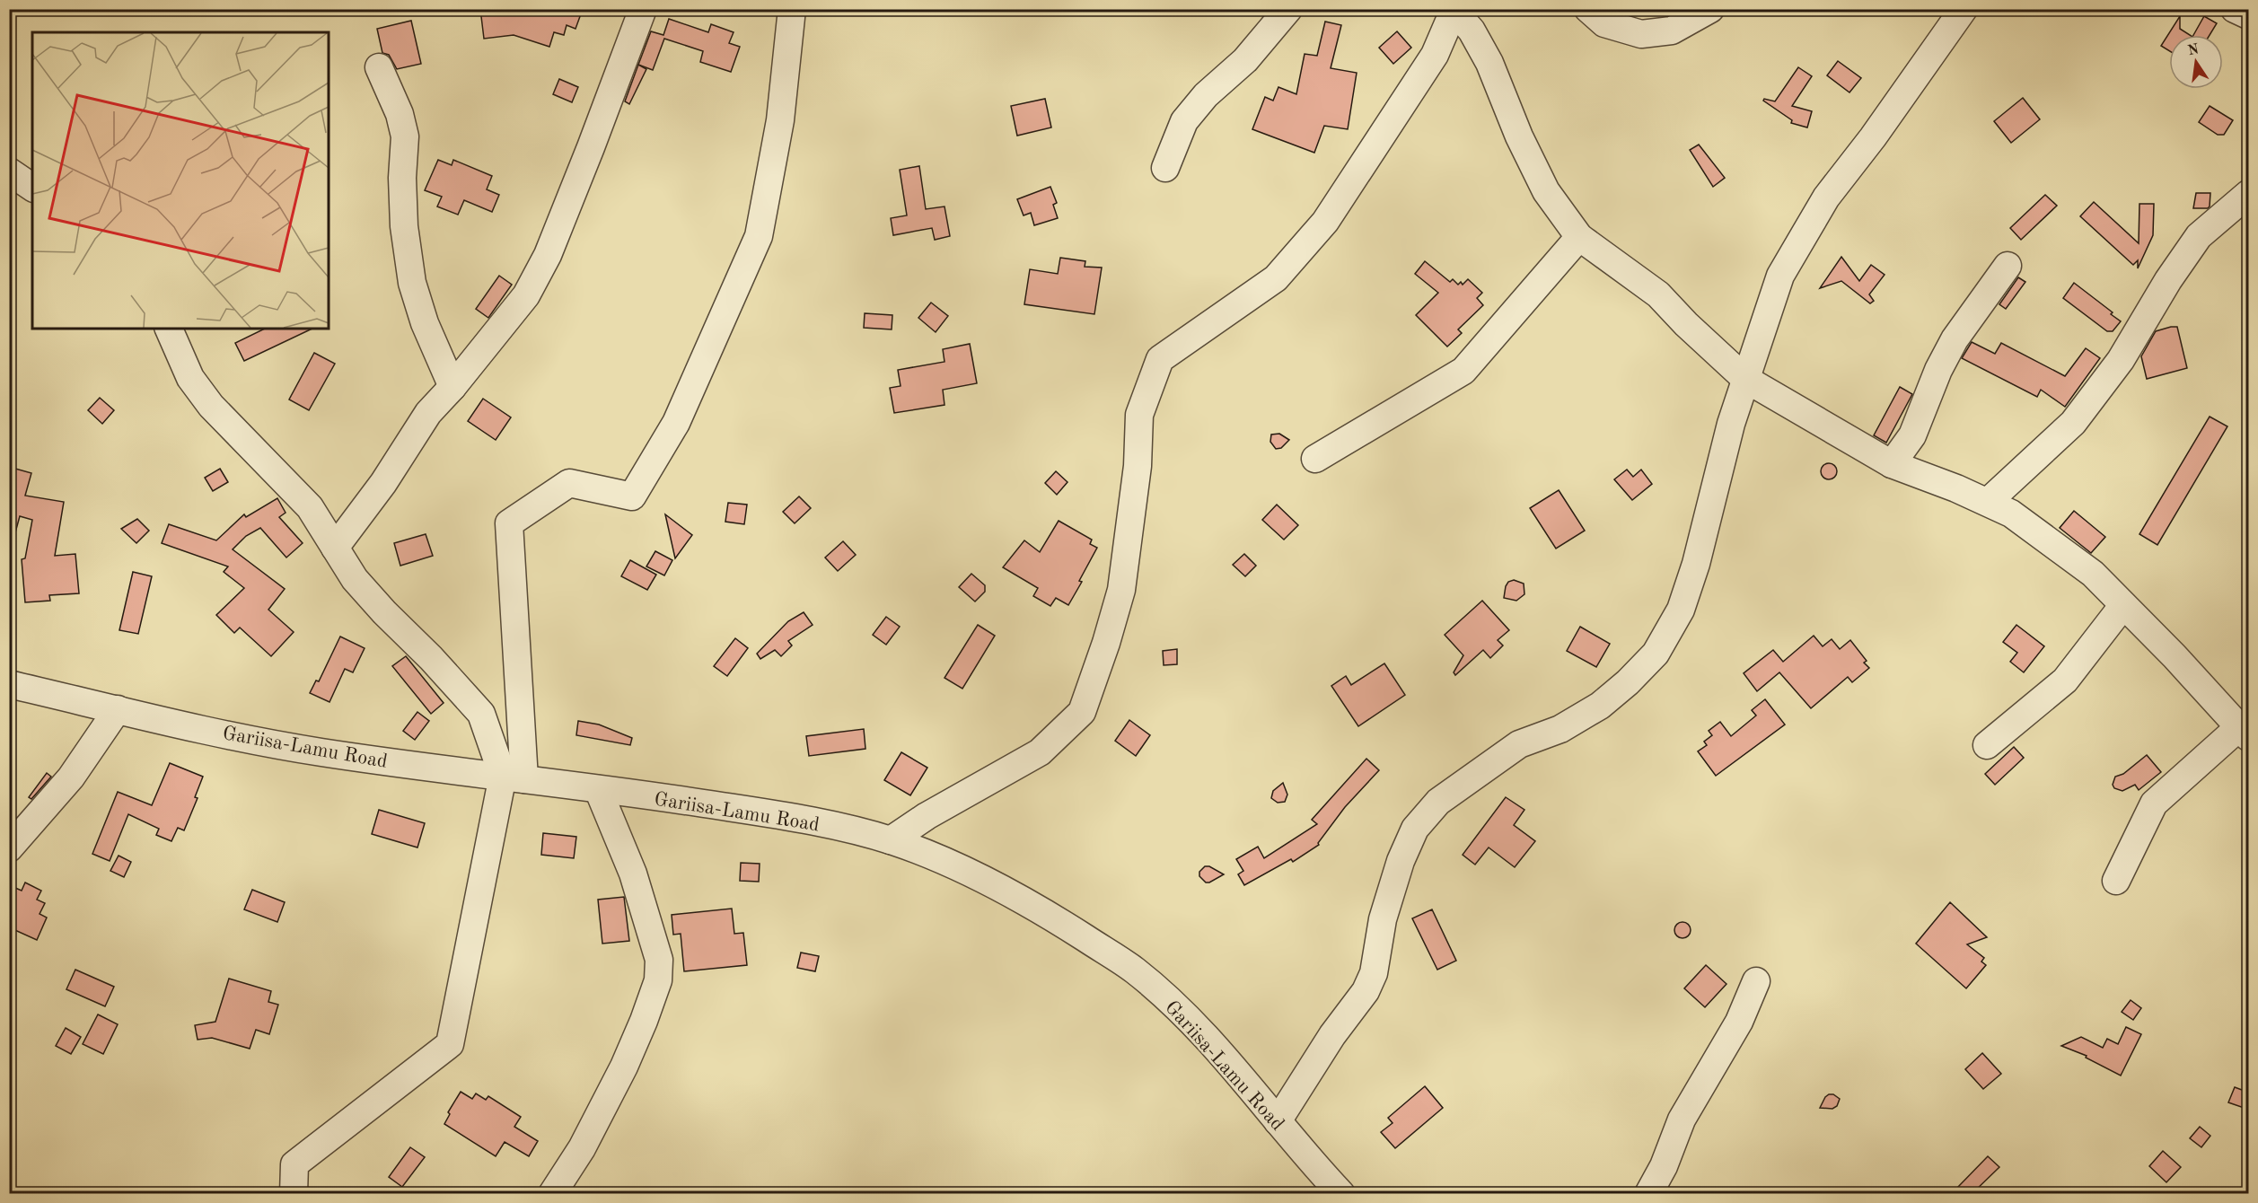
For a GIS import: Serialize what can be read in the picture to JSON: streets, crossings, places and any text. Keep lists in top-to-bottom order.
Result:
{
  "streets": {
    "street": ["Gariisa-Lamu Road"]
  },
  "north": "top"
}
